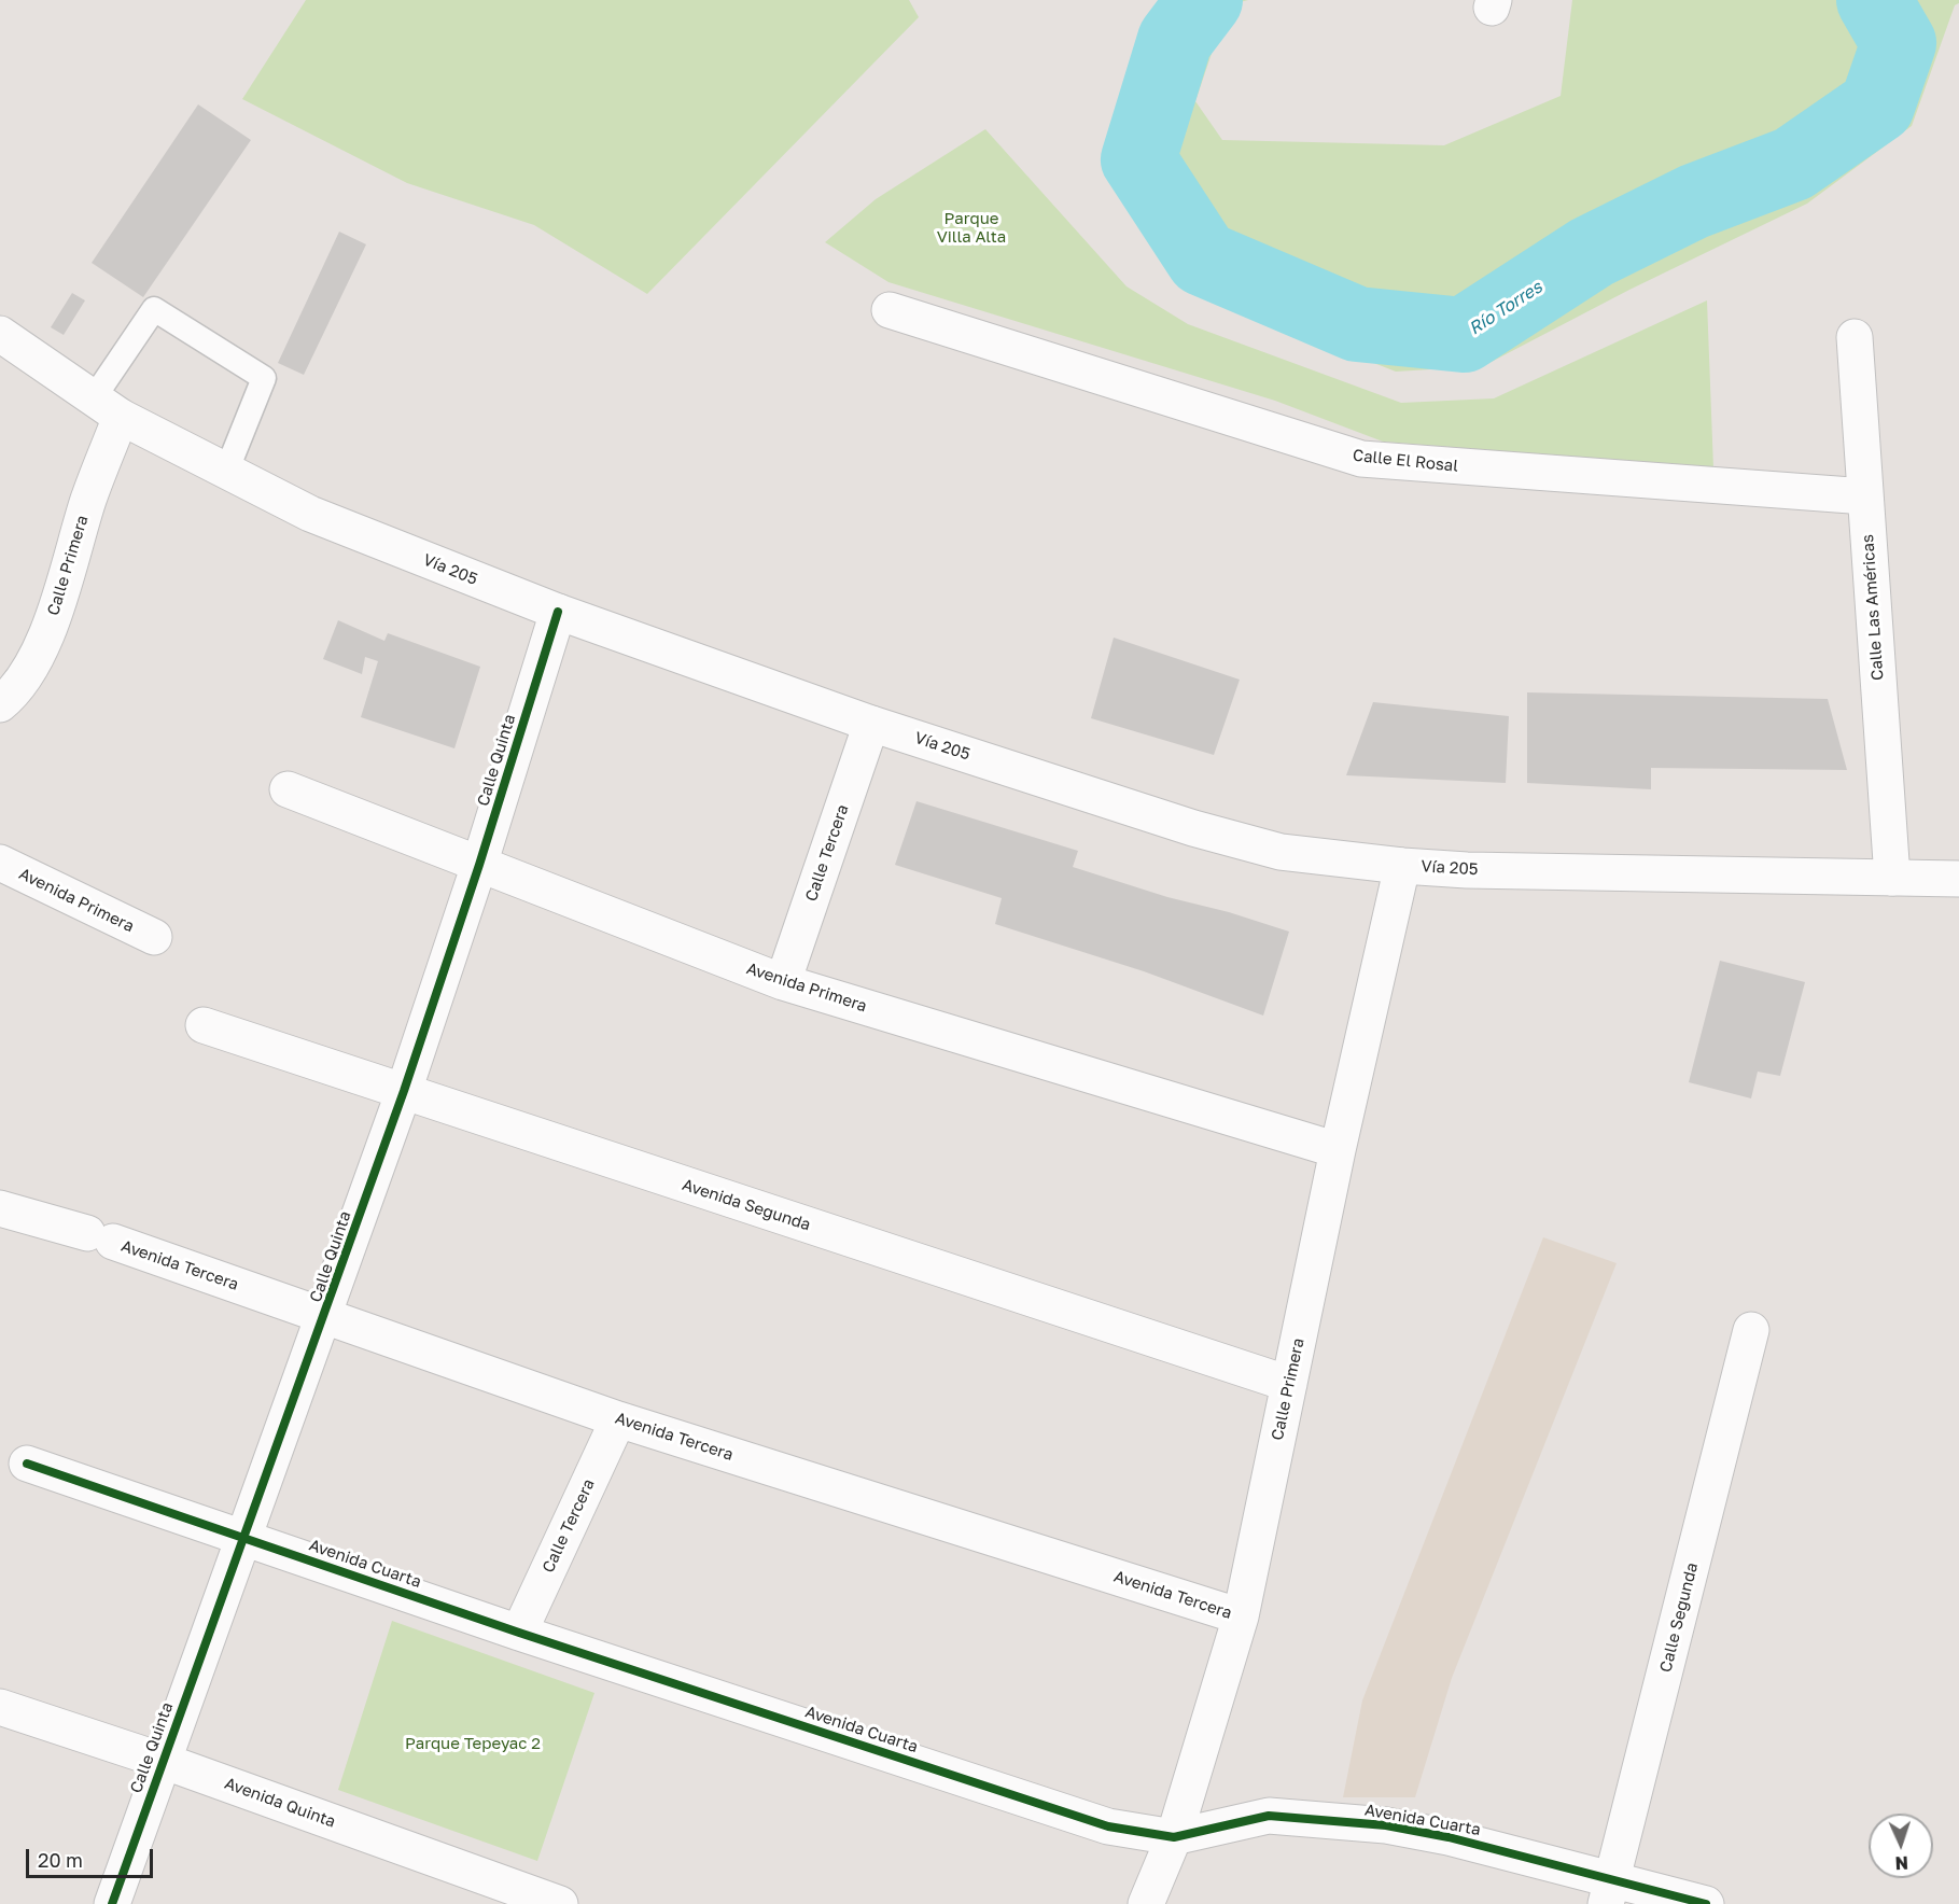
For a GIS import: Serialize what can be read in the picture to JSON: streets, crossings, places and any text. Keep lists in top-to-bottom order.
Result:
{
  "streets": {
    "street": [
      "Calle El Rosal",
      "Calle Primera",
      "Vía 205",
      "Calle Las Américas",
      "Calle Quinta",
      "Calle Tercera",
      "Avenida Primera",
      "Avenida Segunda",
      "Avenida Tercera",
      "Avenida Cuarta",
      "Calle Segunda",
      "Avenida Quinta"
    ]
  },
  "crossings": [
    ["Calle El Rosal", "Calle Las Américas"],
    ["Calle Primera", "Vía 205"],
    ["Calle Primera", "Avenida Primera"],
    ["Calle Primera", "Avenida Segunda"],
    ["Calle Primera", "Avenida Tercera"],
    ["Calle Primera", "Avenida Cuarta"],
    ["Vía 205", "Calle Las Américas"],
    ["Vía 205", "Calle Quinta"],
    ["Vía 205", "Calle Tercera"],
    ["Calle Quinta", "Avenida Primera"],
    ["Calle Quinta", "Avenida Segunda"],
    ["Calle Quinta", "Avenida Tercera"],
    ["Calle Quinta", "Avenida Cuarta"],
    ["Calle Quinta", "Avenida Quinta"],
    ["Calle Tercera", "Avenida Primera"],
    ["Calle Tercera", "Avenida Tercera"],
    ["Calle Tercera", "Avenida Cuarta"],
    ["Avenida Cuarta", "Calle Segunda"]
  ],
  "water": ["Río Torres"],
  "parks": ["Parque Villa Alta", "Parque Tepeyac 2"],
  "scale_bar": "20 m",
  "north": "bottom"
}
